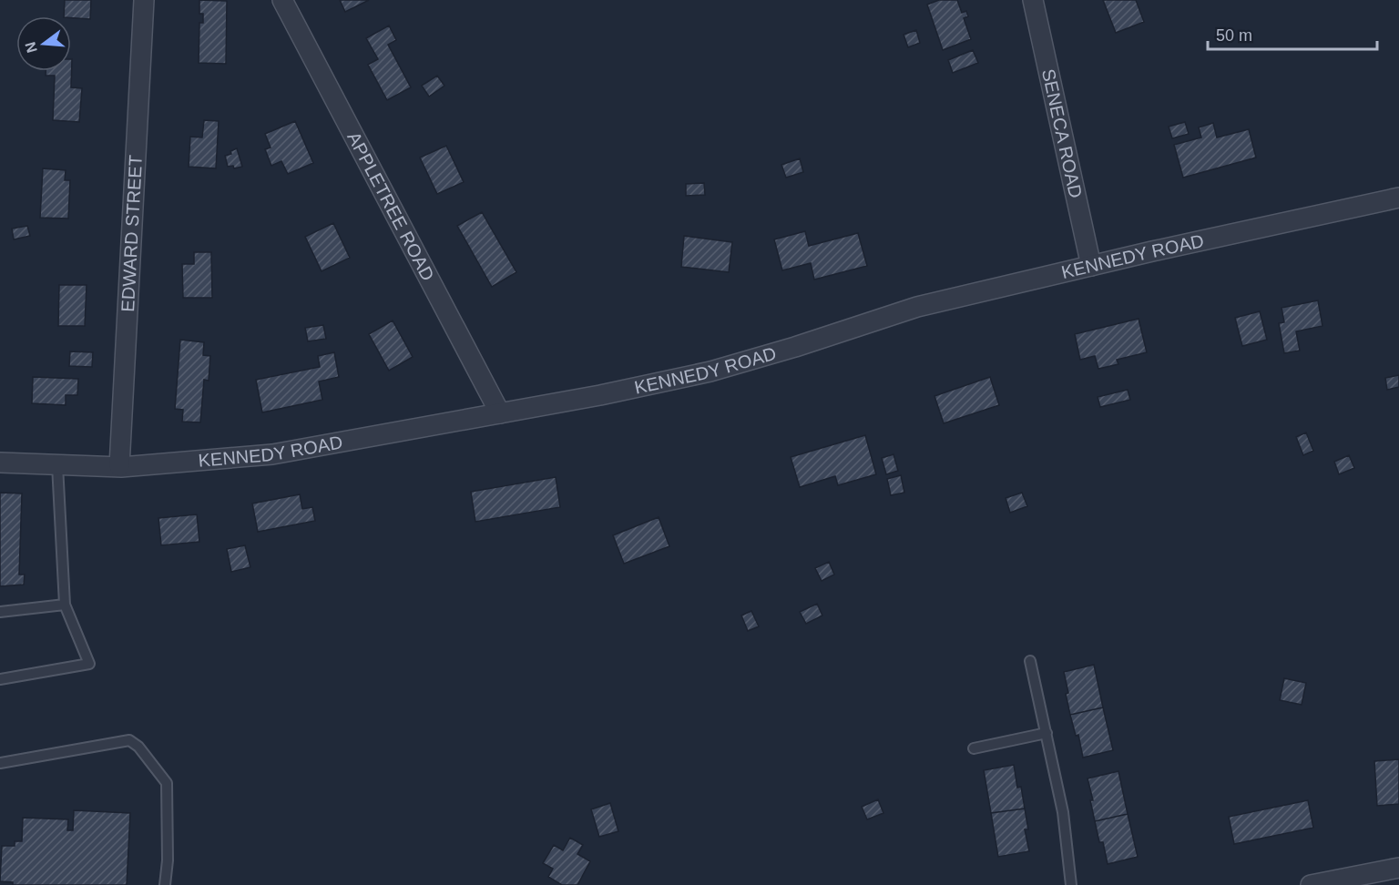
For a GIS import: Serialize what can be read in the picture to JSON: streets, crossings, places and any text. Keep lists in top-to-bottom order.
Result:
{
  "streets": {
    "street": [
      "SENECA ROAD",
      "APPLETREE ROAD",
      "EDWARD STREET",
      "KENNEDY ROAD"
    ]
  },
  "crossings": [
    ["SENECA ROAD", "KENNEDY ROAD"],
    ["APPLETREE ROAD", "KENNEDY ROAD"],
    ["EDWARD STREET", "KENNEDY ROAD"]
  ],
  "scale_bar": "50 m",
  "north": "left"
}
